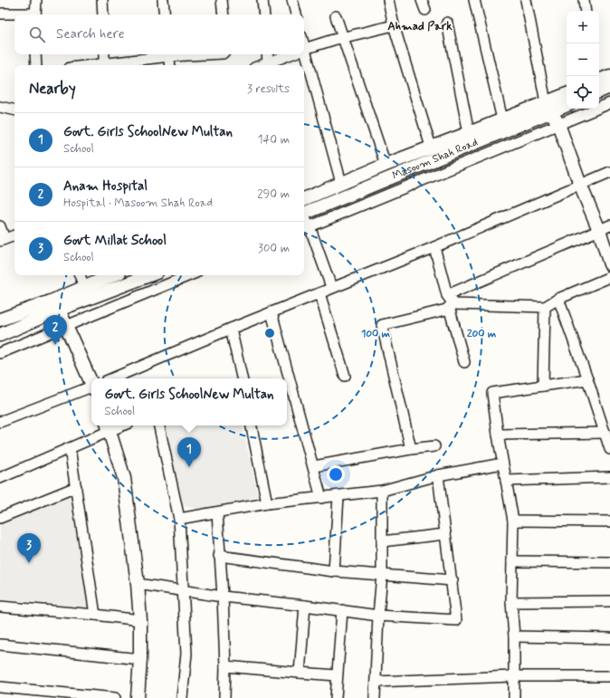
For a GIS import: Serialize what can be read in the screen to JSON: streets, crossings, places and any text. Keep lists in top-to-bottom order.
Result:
{
  "streets": {
    "main road": ["Masoom Shah Road"]
  },
  "districts": ["Ahmad Park"],
  "page": {
    "map_buttons": ["+", "−"],
    "search": "Search here",
    "heading": ["Nearby", "3 results"],
    "list": [
      {
        "mark": "1",
        "name": "Govt. Girls SchoolNew Multan",
        "note": "School",
        "value": "140 m"
      },
      {
        "mark": "2",
        "name": "Anam Hospital",
        "note": "Hospital · Masoom Shah Road",
        "value": "290 m"
      },
      {
        "mark": "3",
        "name": "Govt Millat School",
        "note": "School",
        "value": "300 m"
      }
    ],
    "pins": ["2", "1", "3"],
    "popup": ["Govt. Girls SchoolNew Multan", "School"]
  },
  "rings": ["100 m", "200 m"]
}
